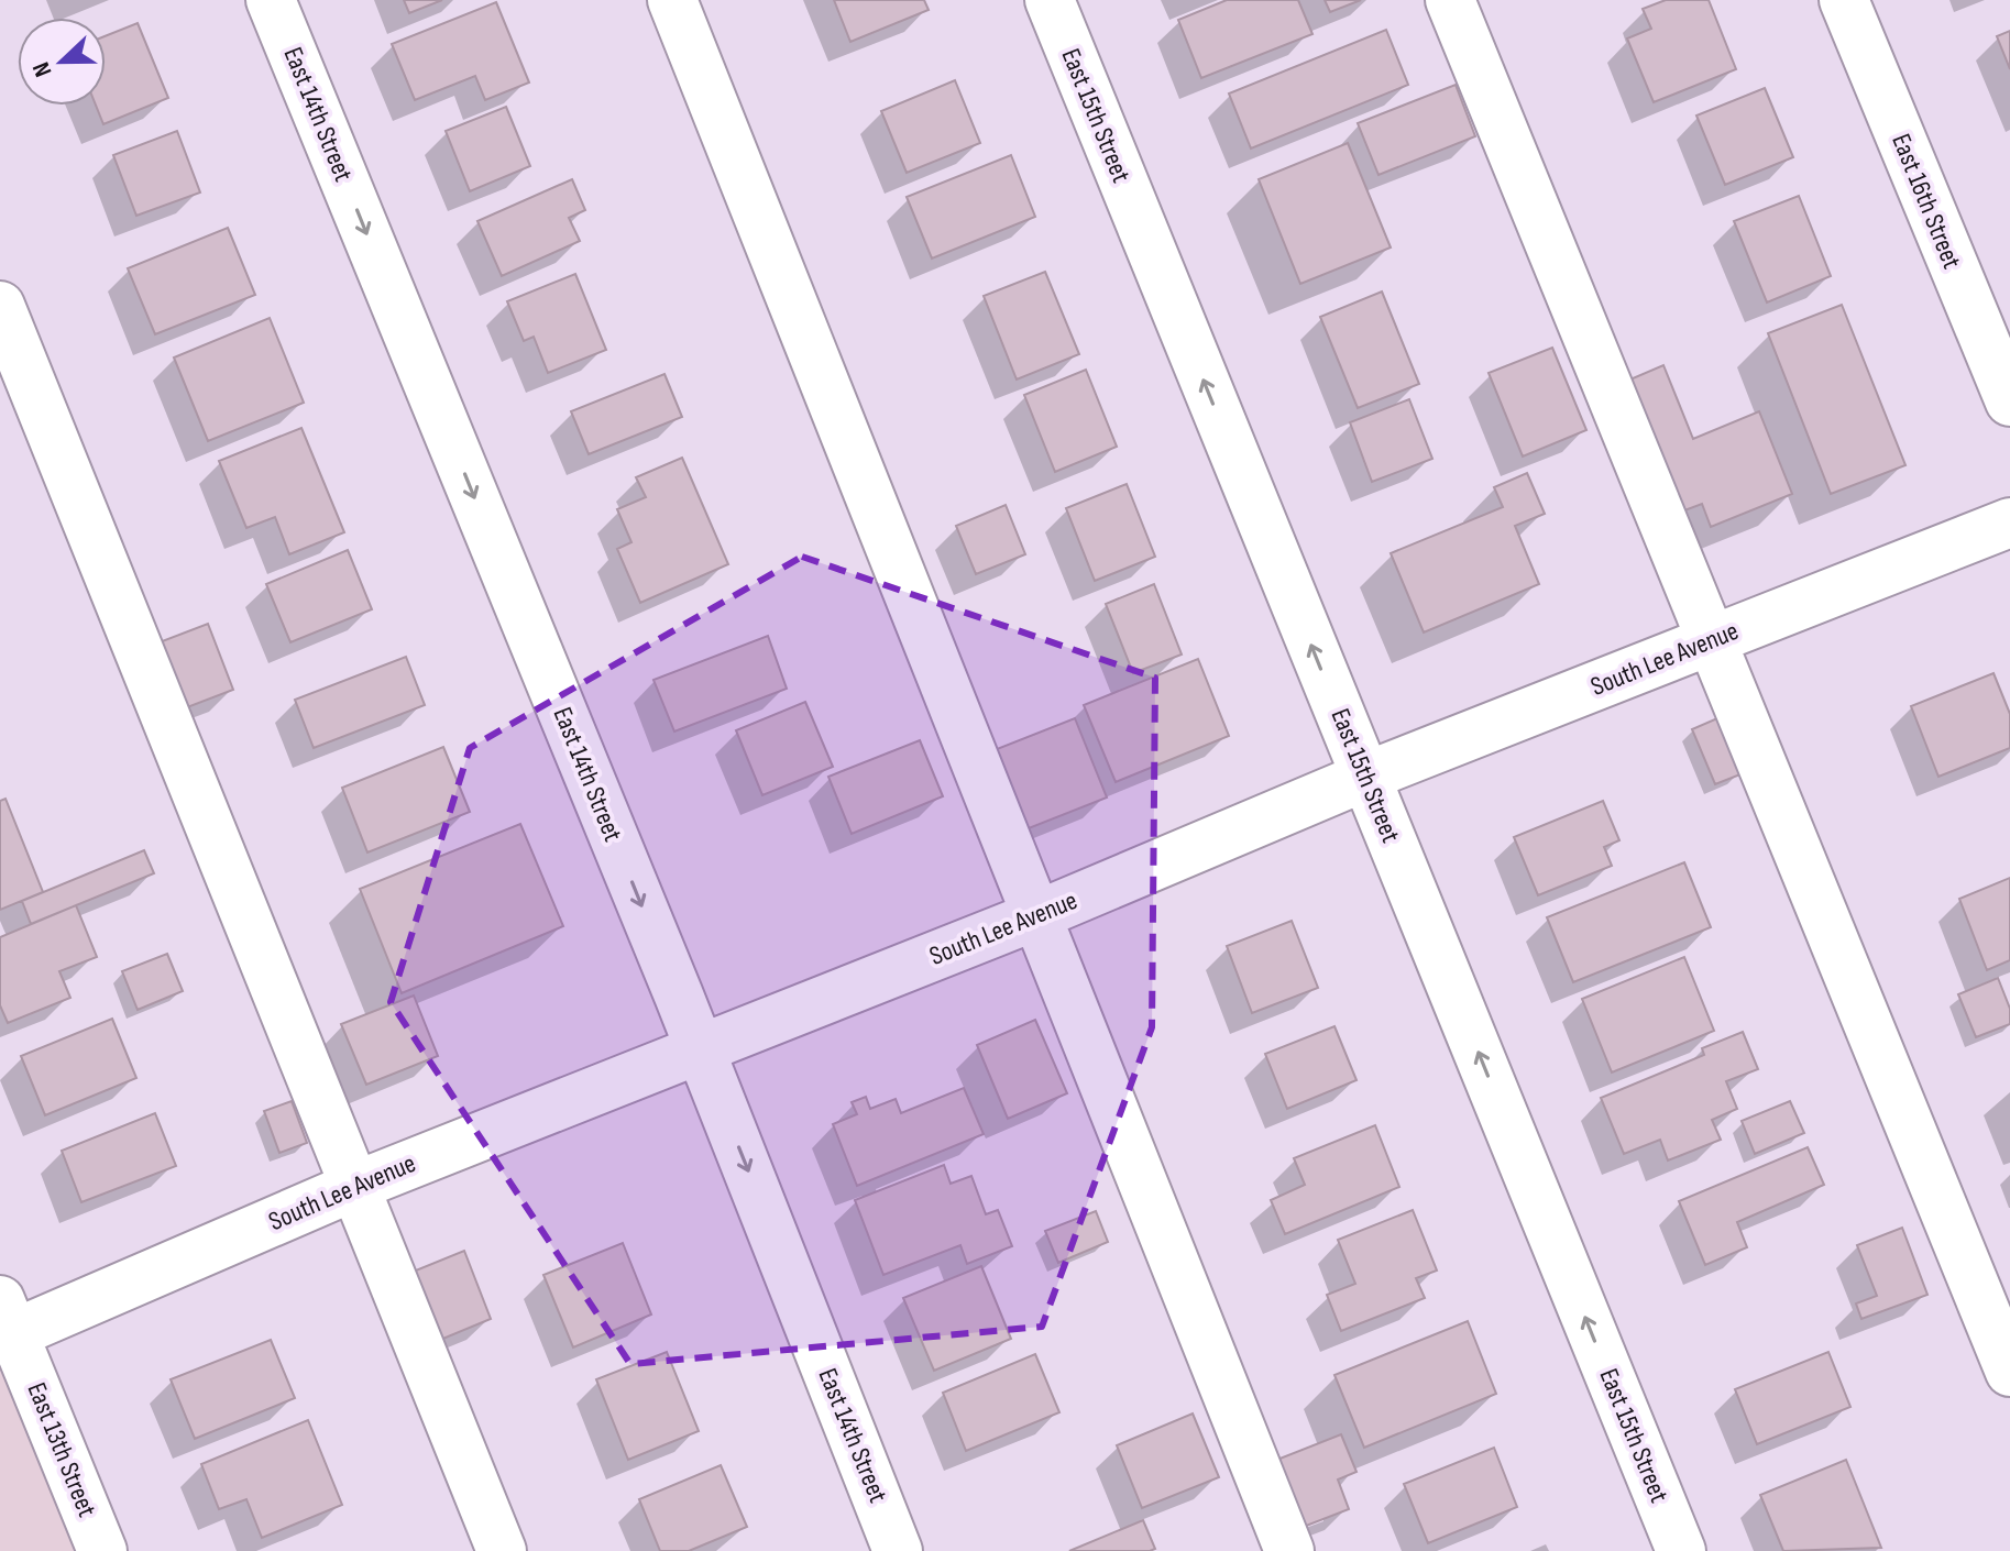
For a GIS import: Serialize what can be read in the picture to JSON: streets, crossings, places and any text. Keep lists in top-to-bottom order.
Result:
{
  "streets": {
    "street": [
      "East 14th Street",
      "East 15th Street",
      "East 16th Street",
      "South Lee Avenue",
      "East 13th Street"
    ]
  },
  "crossings": [
    ["East 14th Street", "South Lee Avenue"],
    ["East 15th Street", "South Lee Avenue"],
    ["South Lee Avenue", "East 13th Street"]
  ],
  "north": "left"
}
